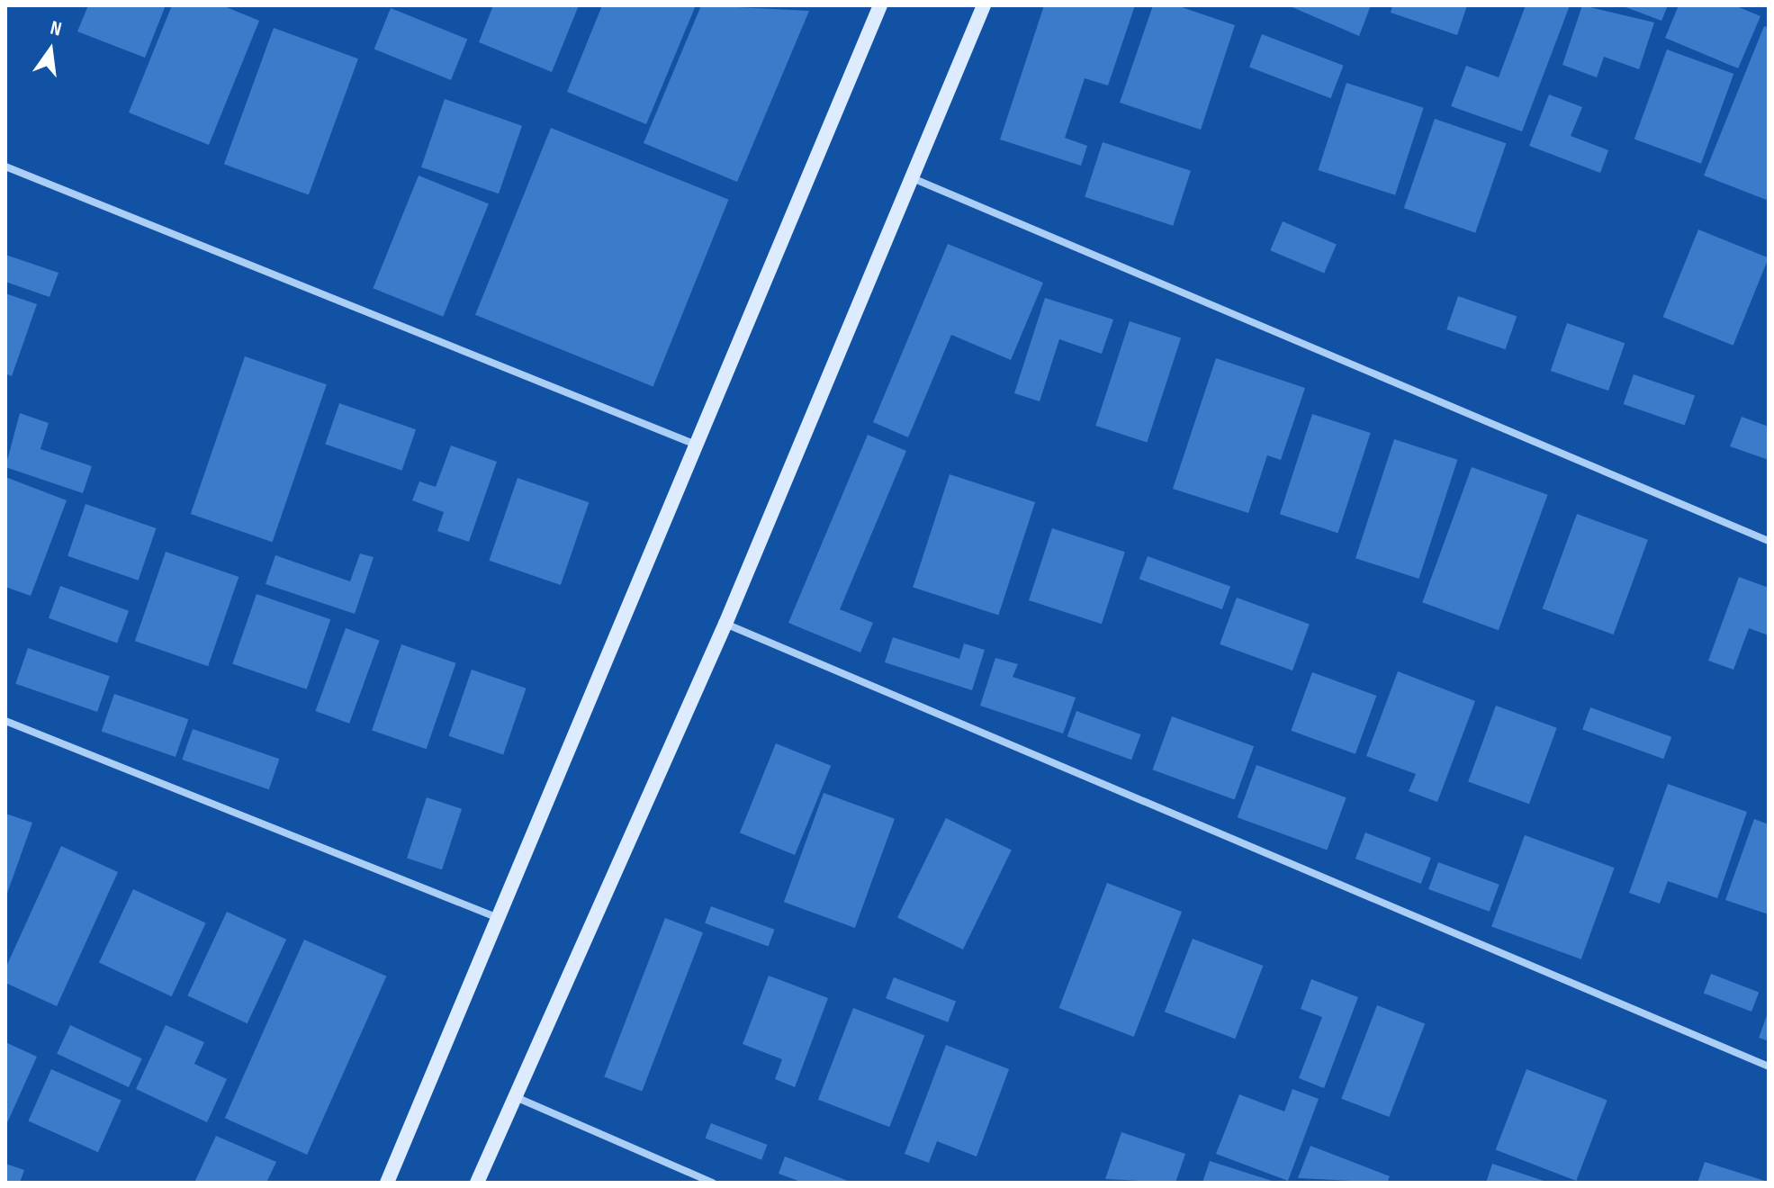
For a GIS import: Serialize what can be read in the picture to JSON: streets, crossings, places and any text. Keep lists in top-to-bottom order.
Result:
{
  "north": "top"
}
